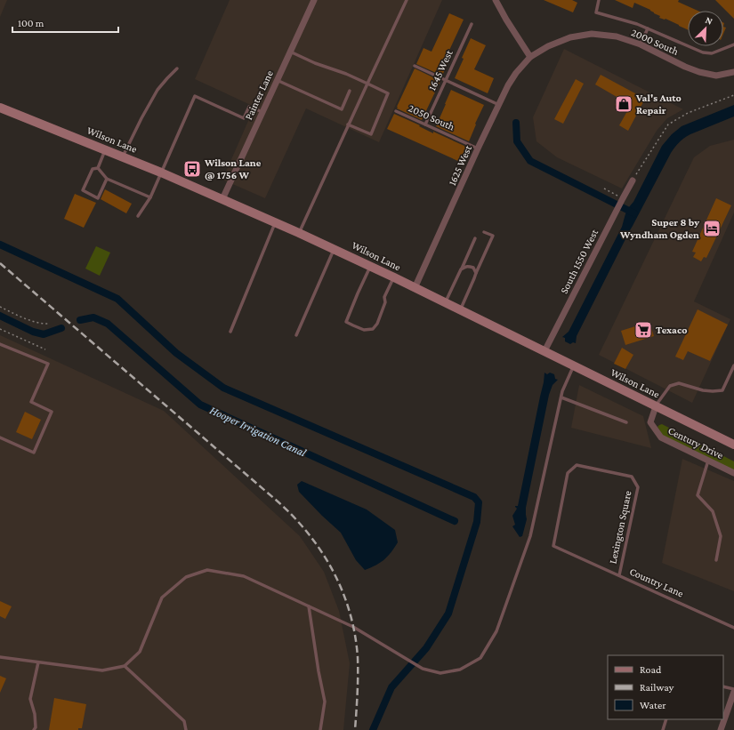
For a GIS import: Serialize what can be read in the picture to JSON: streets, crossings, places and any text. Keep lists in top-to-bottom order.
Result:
{
  "streets": {
    "main road": ["Wilson Lane"],
    "street": [
      "2000 South",
      "Painter Lane",
      "1625 West",
      "South 1550 West",
      "Century Drive"
    ],
    "lane": [
      "1645 West",
      "2050 South",
      "Lexington Square",
      "Country Lane"
    ]
  },
  "crossings": [
    ["2000 South", "1625 West"],
    ["1645 West", "2050 South"],
    ["Painter Lane", "Wilson Lane"],
    ["2050 South", "1625 West"],
    ["Wilson Lane", "1625 West"],
    ["Wilson Lane", "South 1550 West"],
    ["Wilson Lane", "Century Drive"],
    ["Lexington Square", "Country Lane"]
  ],
  "water": ["Hooper Irrigation Canal"],
  "places": {
    "shop": ["Val's Auto Repair"],
    "bus stop": ["Wilson Lane @ 1756 W"],
    "hotel": ["Super 8 by Wyndham Ogden"],
    "supermarket": ["Texaco"]
  },
  "legend": ["Road", "Railway", "Water"],
  "scale_bar": "100 m",
  "north": "top right"
}
